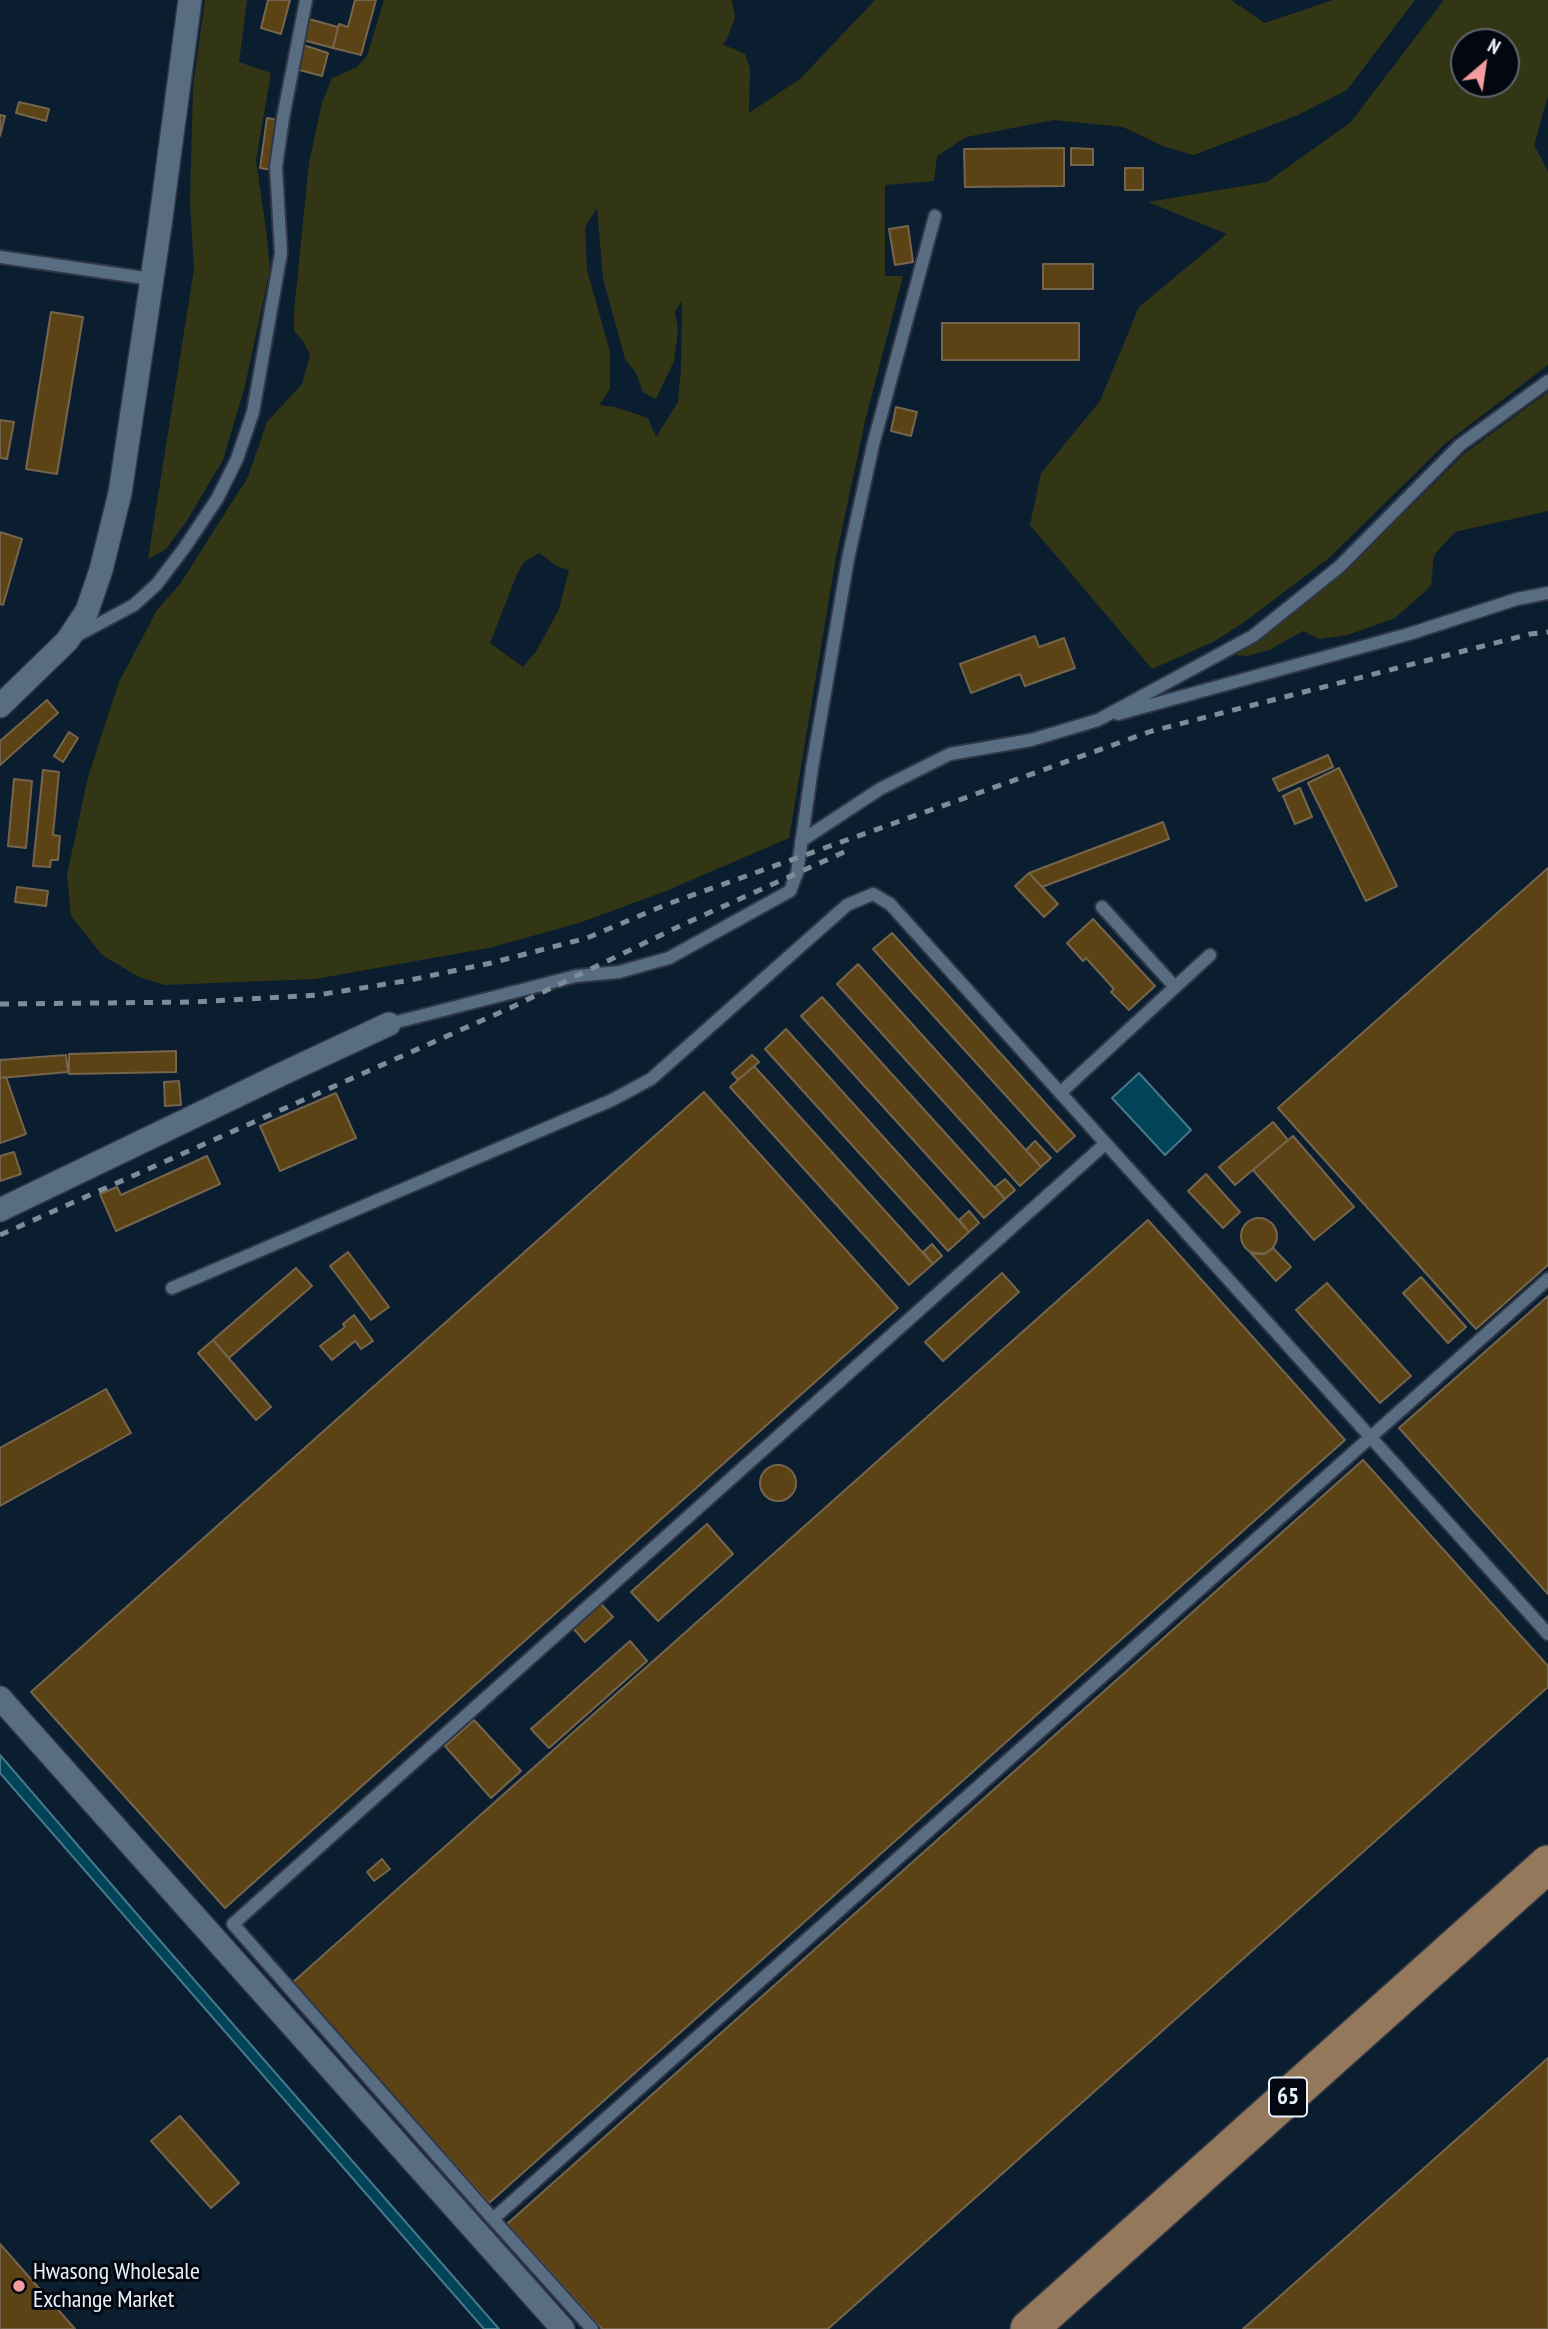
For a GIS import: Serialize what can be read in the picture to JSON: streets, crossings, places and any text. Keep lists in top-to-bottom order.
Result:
{
  "streets": {
    "main road": ["65"]
  },
  "places": ["Hwasong Wholesale Exchange Market"],
  "north": "top right"
}
